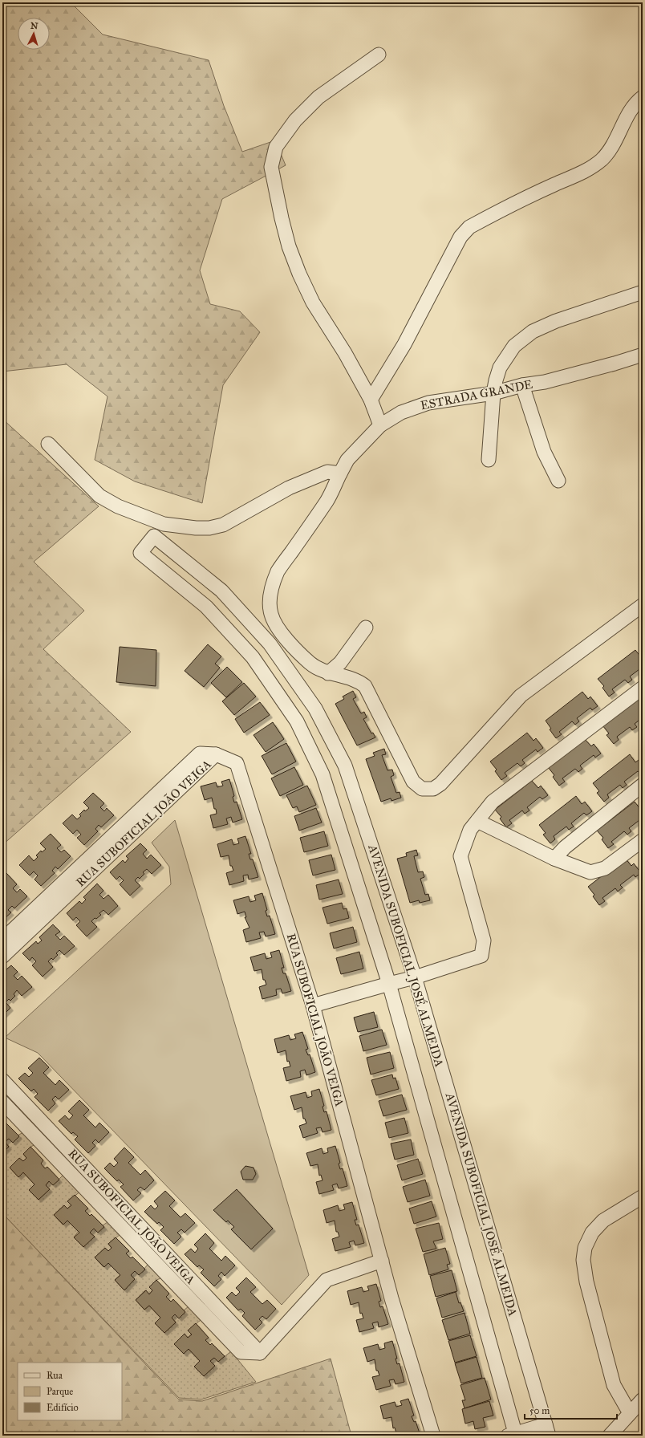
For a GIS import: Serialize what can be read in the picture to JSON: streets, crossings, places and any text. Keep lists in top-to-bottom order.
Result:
{
  "streets": {
    "street": ["ESTRADA GRANDE", "RUA SUBOFICIAL JOÃO VEIGA", "AVENIDA SUBOFICIAL JOSÉ ALMEIDA"]
  },
  "legend": ["Rua", "Parque", "Edifício"],
  "scale_bar": "50 m",
  "north": "top"
}
